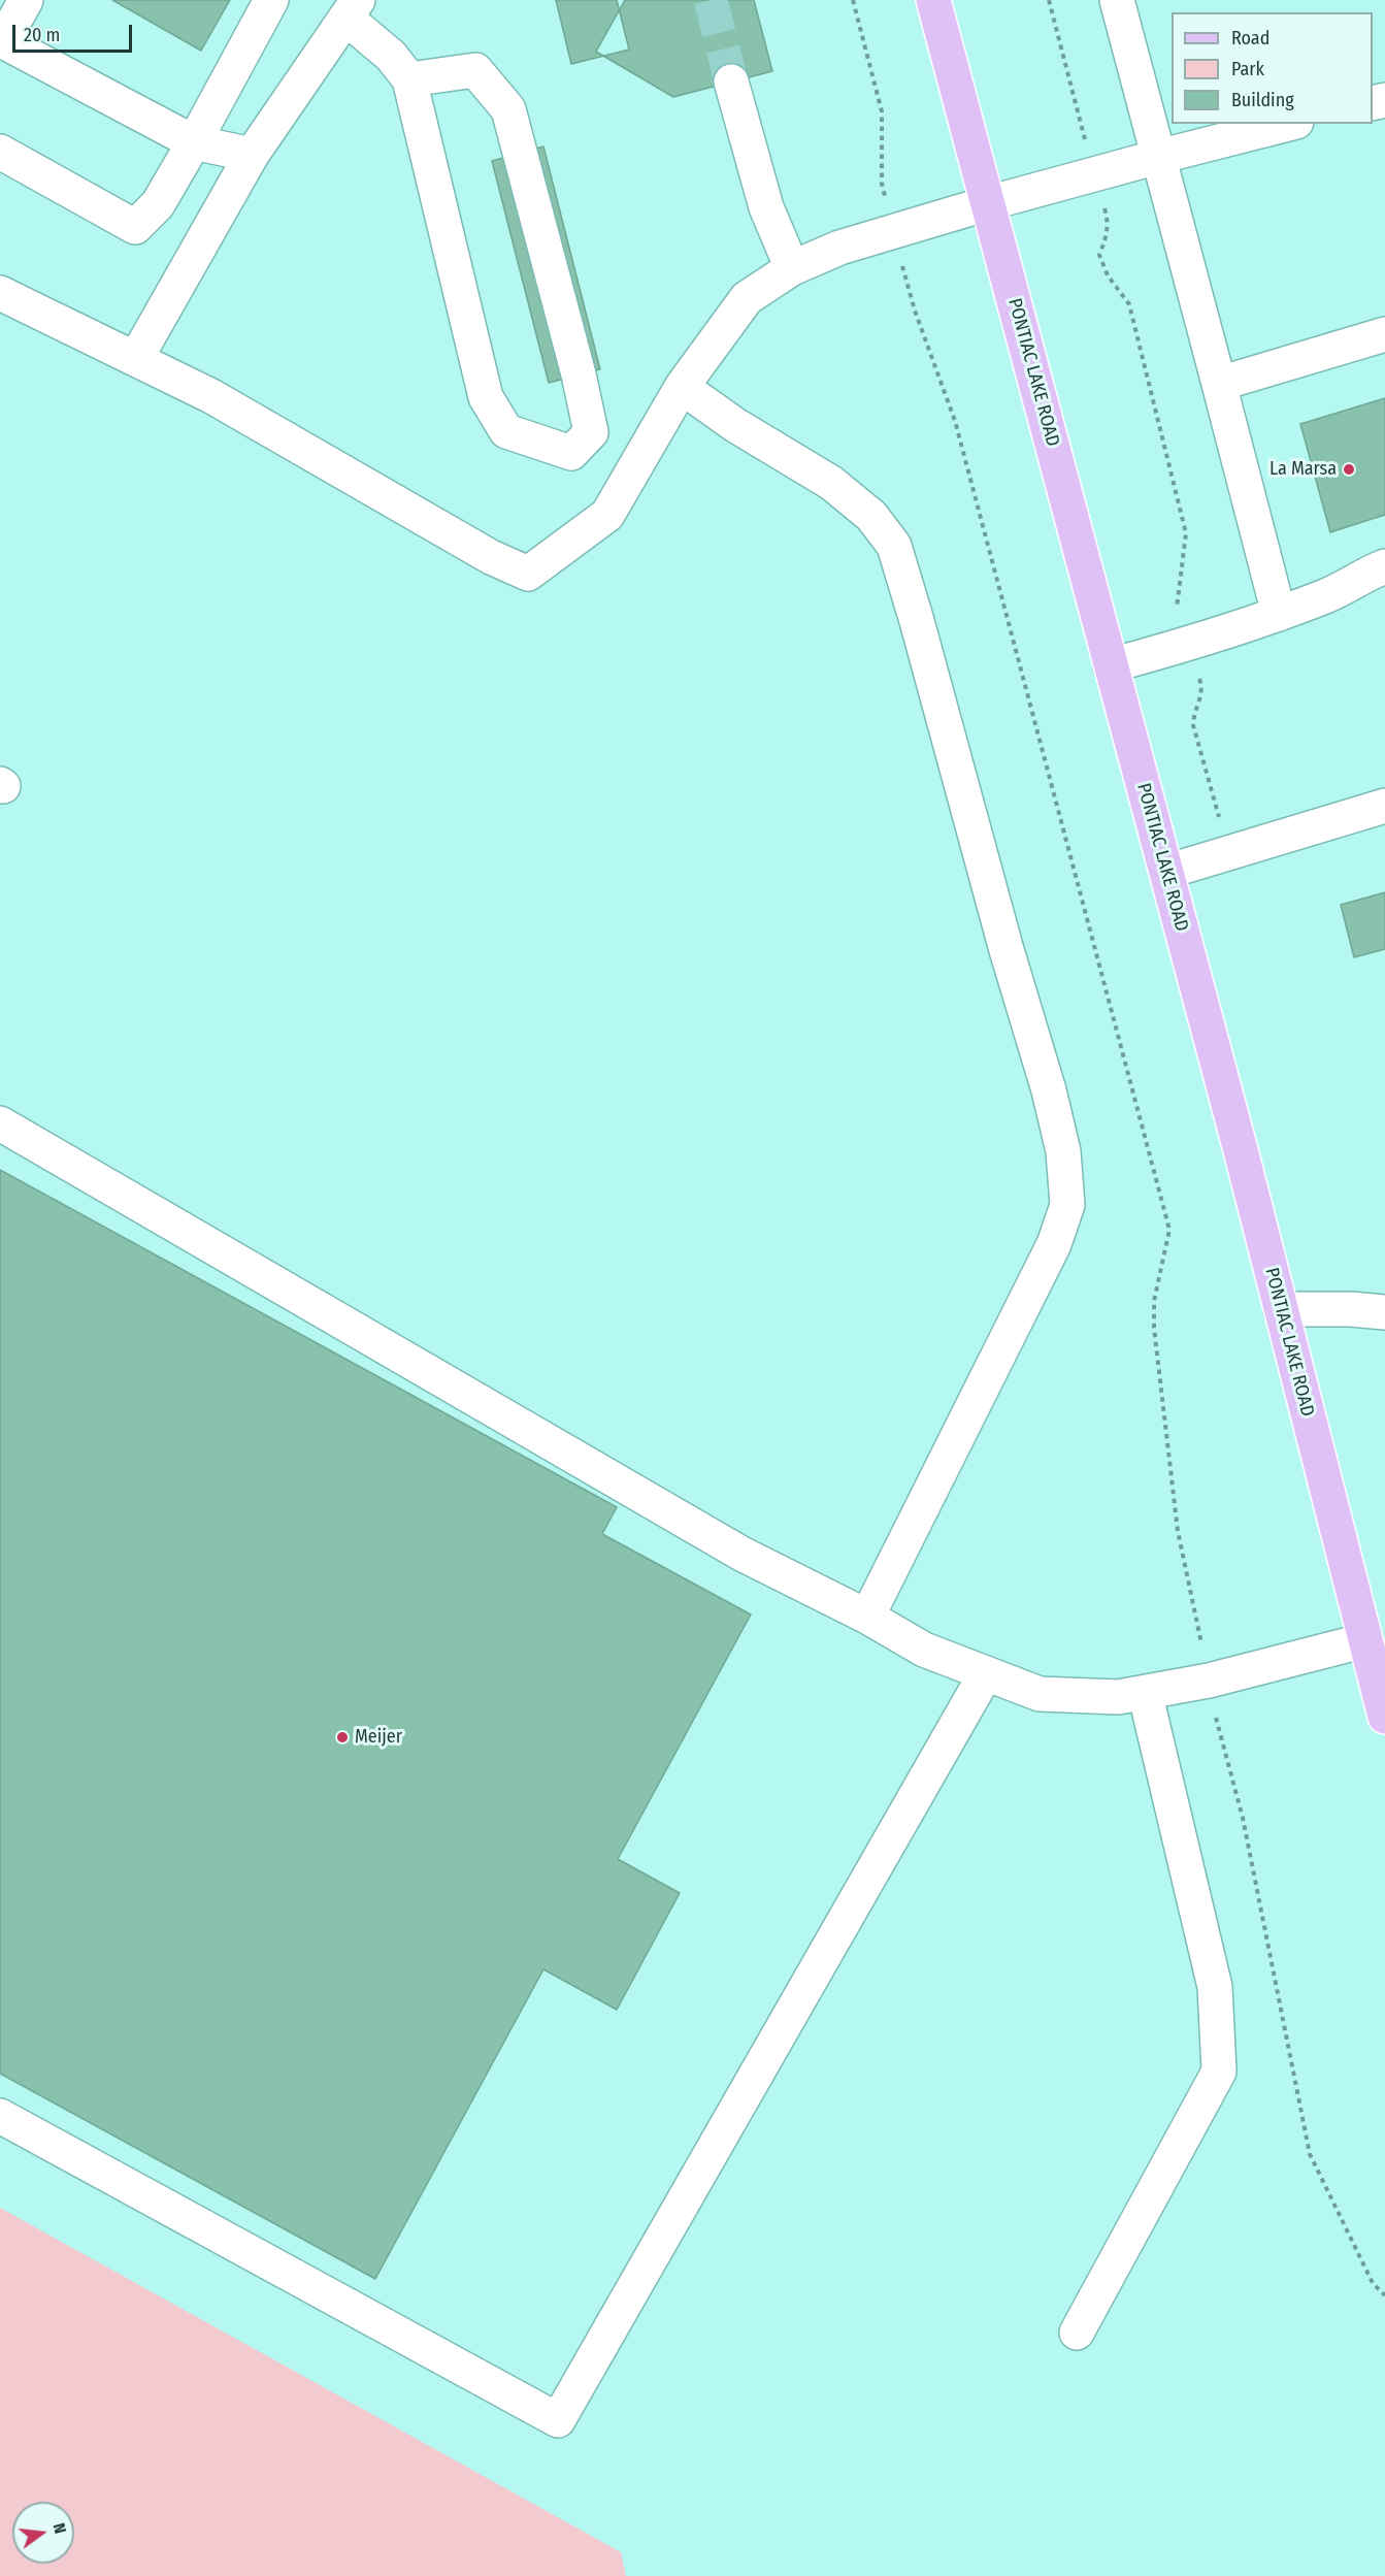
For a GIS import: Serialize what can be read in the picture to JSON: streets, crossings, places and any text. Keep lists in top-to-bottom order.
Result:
{
  "streets": {
    "main road": ["PONTIAC LAKE ROAD"]
  },
  "places": ["La Marsa", "Meijer"],
  "legend": ["Road", "Park", "Building"],
  "scale_bar": "20 m",
  "north": "right"
}
